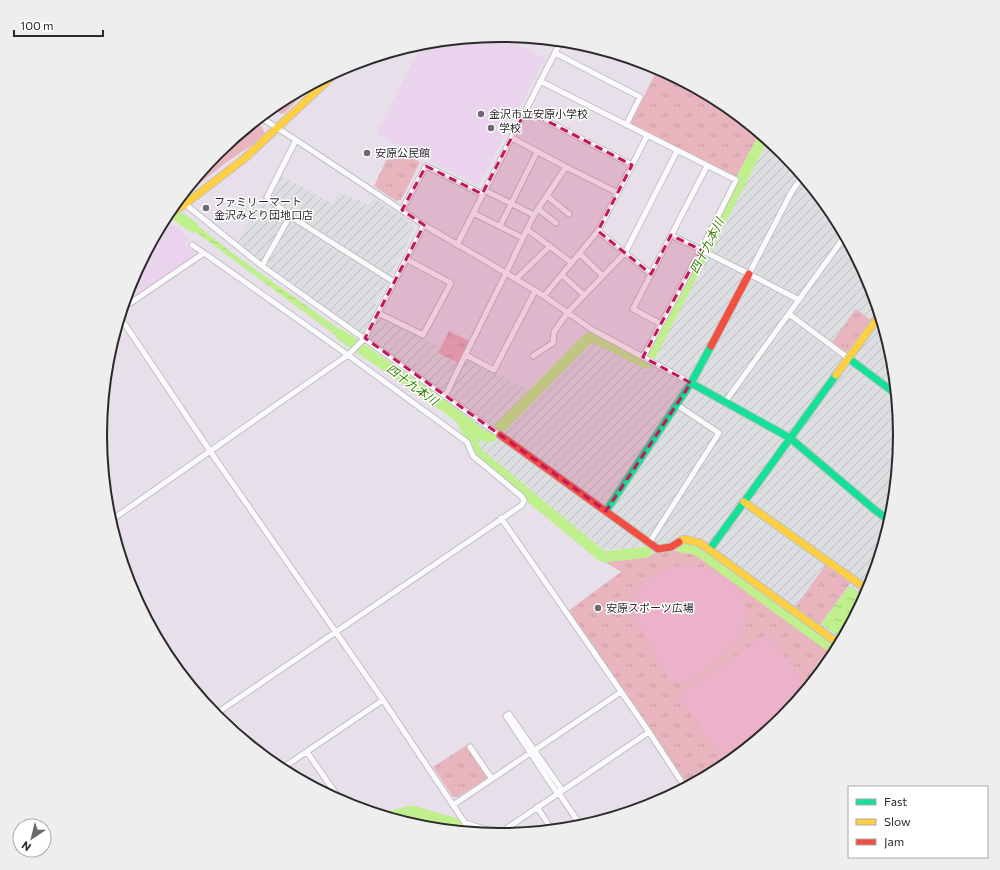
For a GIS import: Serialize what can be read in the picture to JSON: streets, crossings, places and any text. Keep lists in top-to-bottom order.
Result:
{
  "water": ["四十九本川"],
  "places": [
    "金沢市立安原小学校",
    "学校",
    "安原公民館",
    "ファミリーマート 金沢みどり団地口店",
    "安原スポーツ広場"
  ],
  "legend": ["Fast", "Slow", "Jam"],
  "scale_bar": "100 m",
  "north": "bottom left"
}
